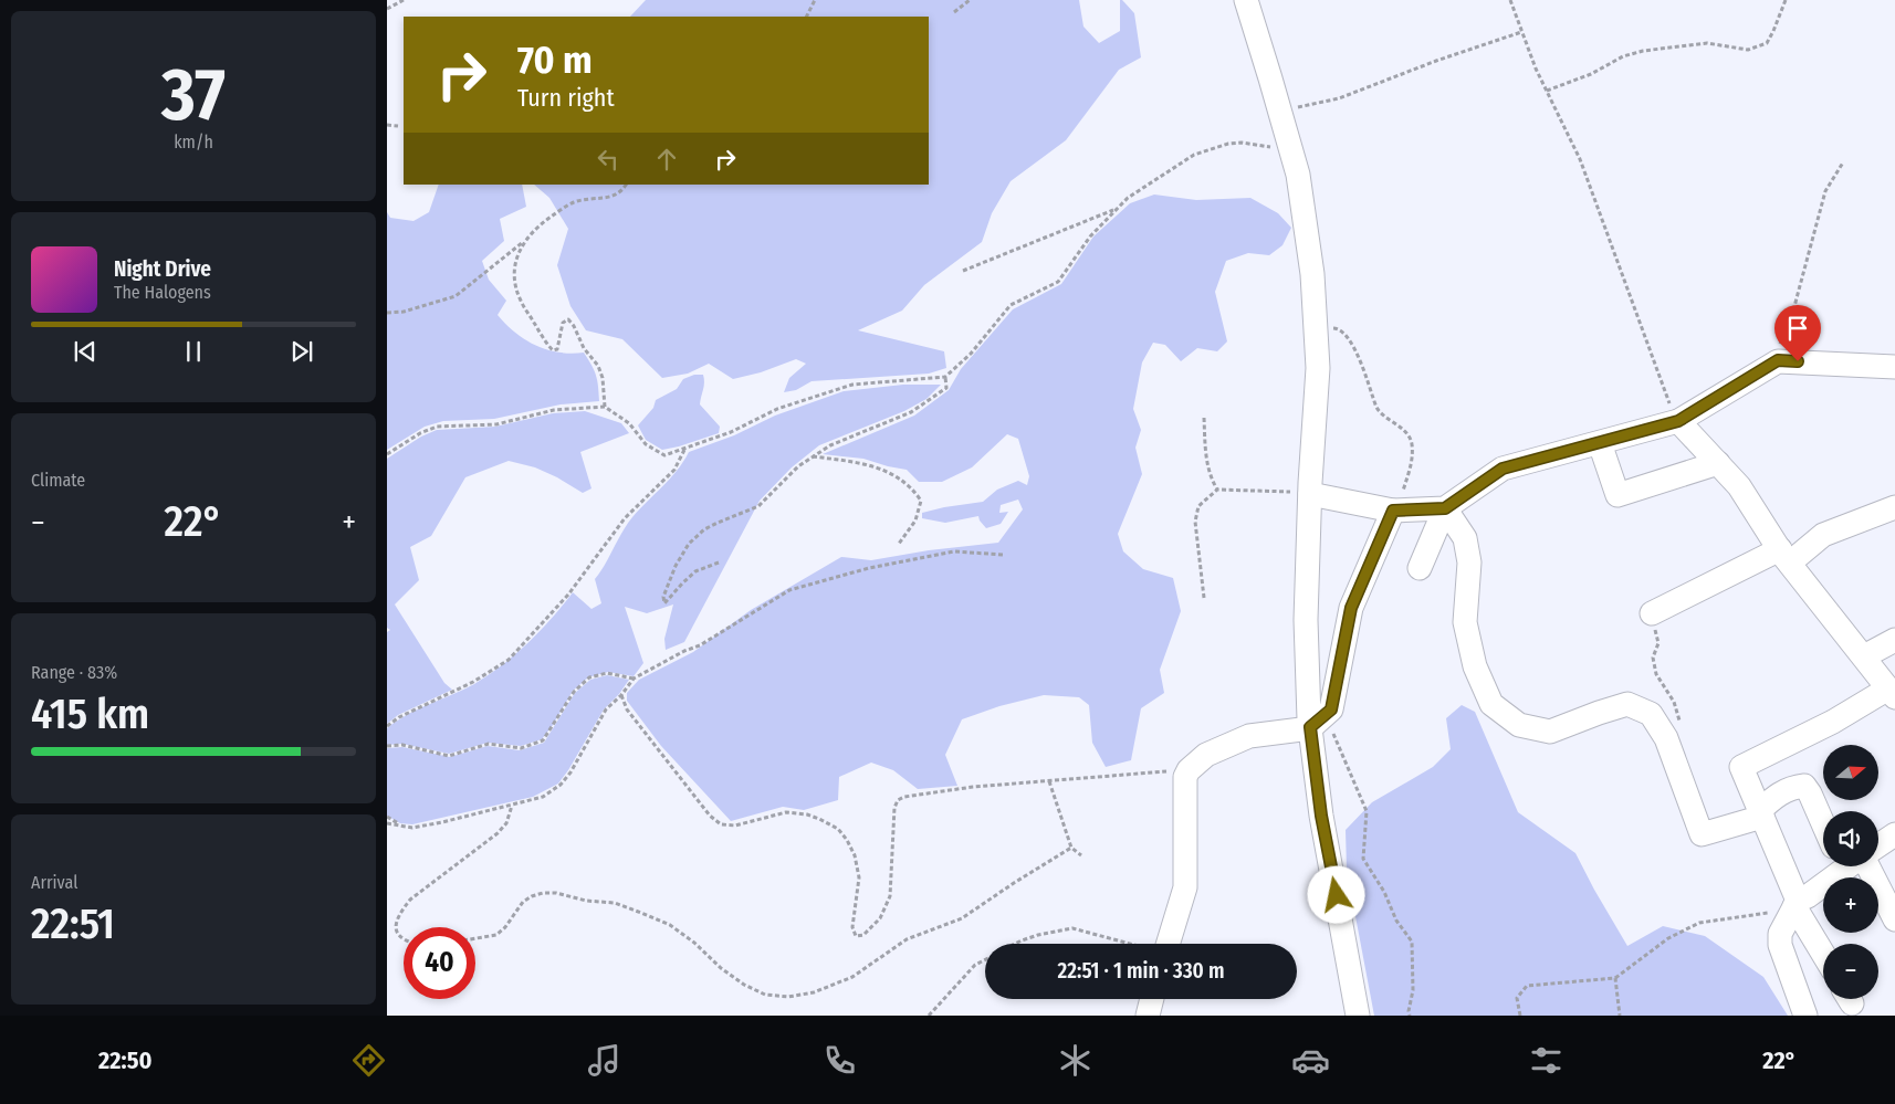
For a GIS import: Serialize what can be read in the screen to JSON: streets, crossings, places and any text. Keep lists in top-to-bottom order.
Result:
{
  "north": "right",
  "page": {
    "tile": [
      ["37", "km/h"],
      "Climate",
      ["Range · 83%", "415 km"],
      ["Arrival", "22:51"]
    ],
    "turn": ["70 m", "Turn right"],
    "song": ["Night Drive", "The Halogens"],
    "heat": ["−", "22°", "+"],
    "map_buttons": ["+", "−"],
    "limit": "40",
    "trip": "22:51 · 1 min · 330 m",
    "tabs": ["22:50", "22°"]
  }
}
